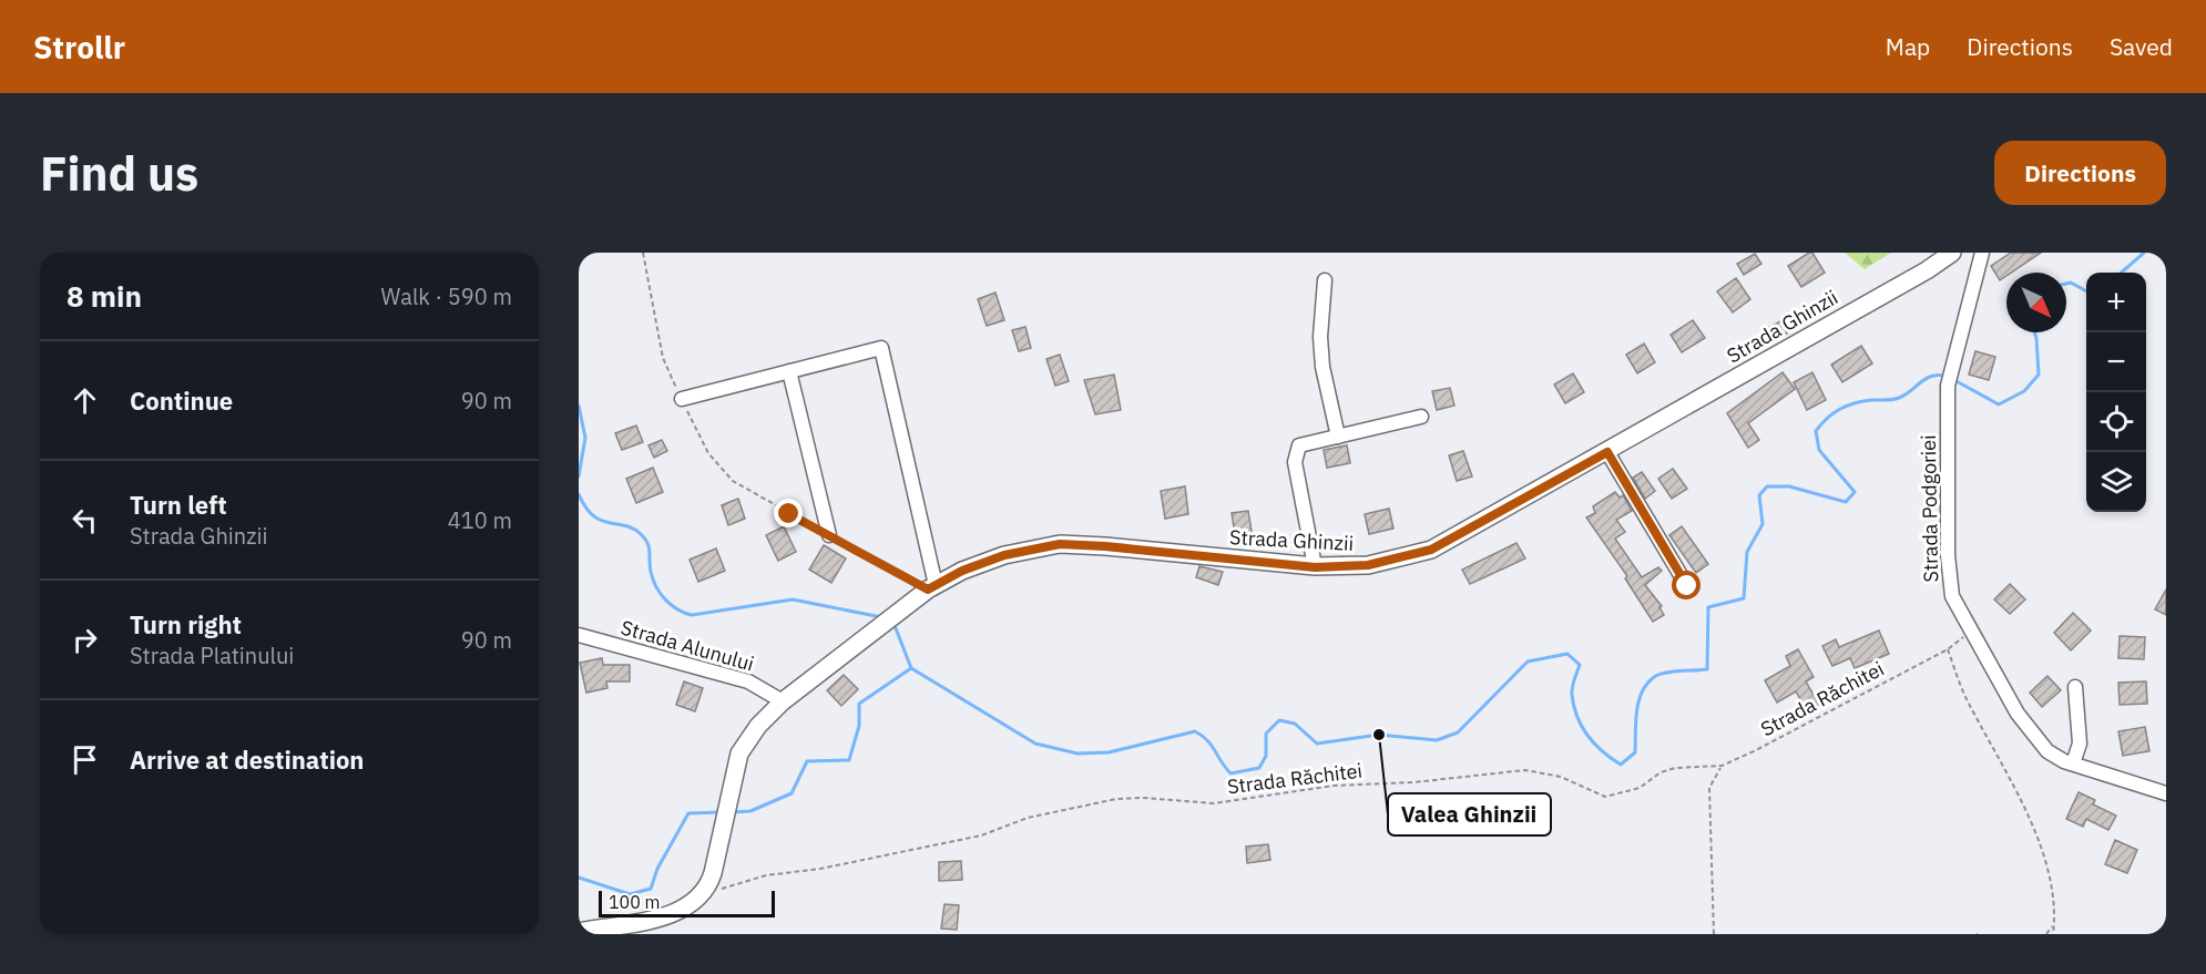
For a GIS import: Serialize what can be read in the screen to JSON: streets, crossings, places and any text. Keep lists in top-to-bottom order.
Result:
{
  "streets": {
    "street": ["Strada Ghinzii", "Strada Podgoriei", "Strada Alunului"],
    "path": ["Strada Răchitei"]
  },
  "crossings": [
    ["Strada Ghinzii", "Strada Alunului"],
    ["Strada Ghinzii", "Strada Răchitei"],
    ["Strada Podgoriei", "Strada Răchitei"]
  ],
  "places": ["Valea Ghinzii"],
  "scale_bar": "100 m",
  "north": "bottom right",
  "page": {
    "header": "Strollr",
    "nav": ["Map", "Directions", "Saved"],
    "buttons": "Directions",
    "title": "Find us",
    "heading": ["8 min", "Walk · 590 m"],
    "map_buttons": ["+", "−"],
    "list": [
      ["Continue", "90 m"],
      ["Turn left", "Strada Ghinzii", "410 m"],
      ["Turn right", "Strada Platinului", "90 m"],
      "Arrive at destination"
    ],
    "scale": "100 m"
  }
}
